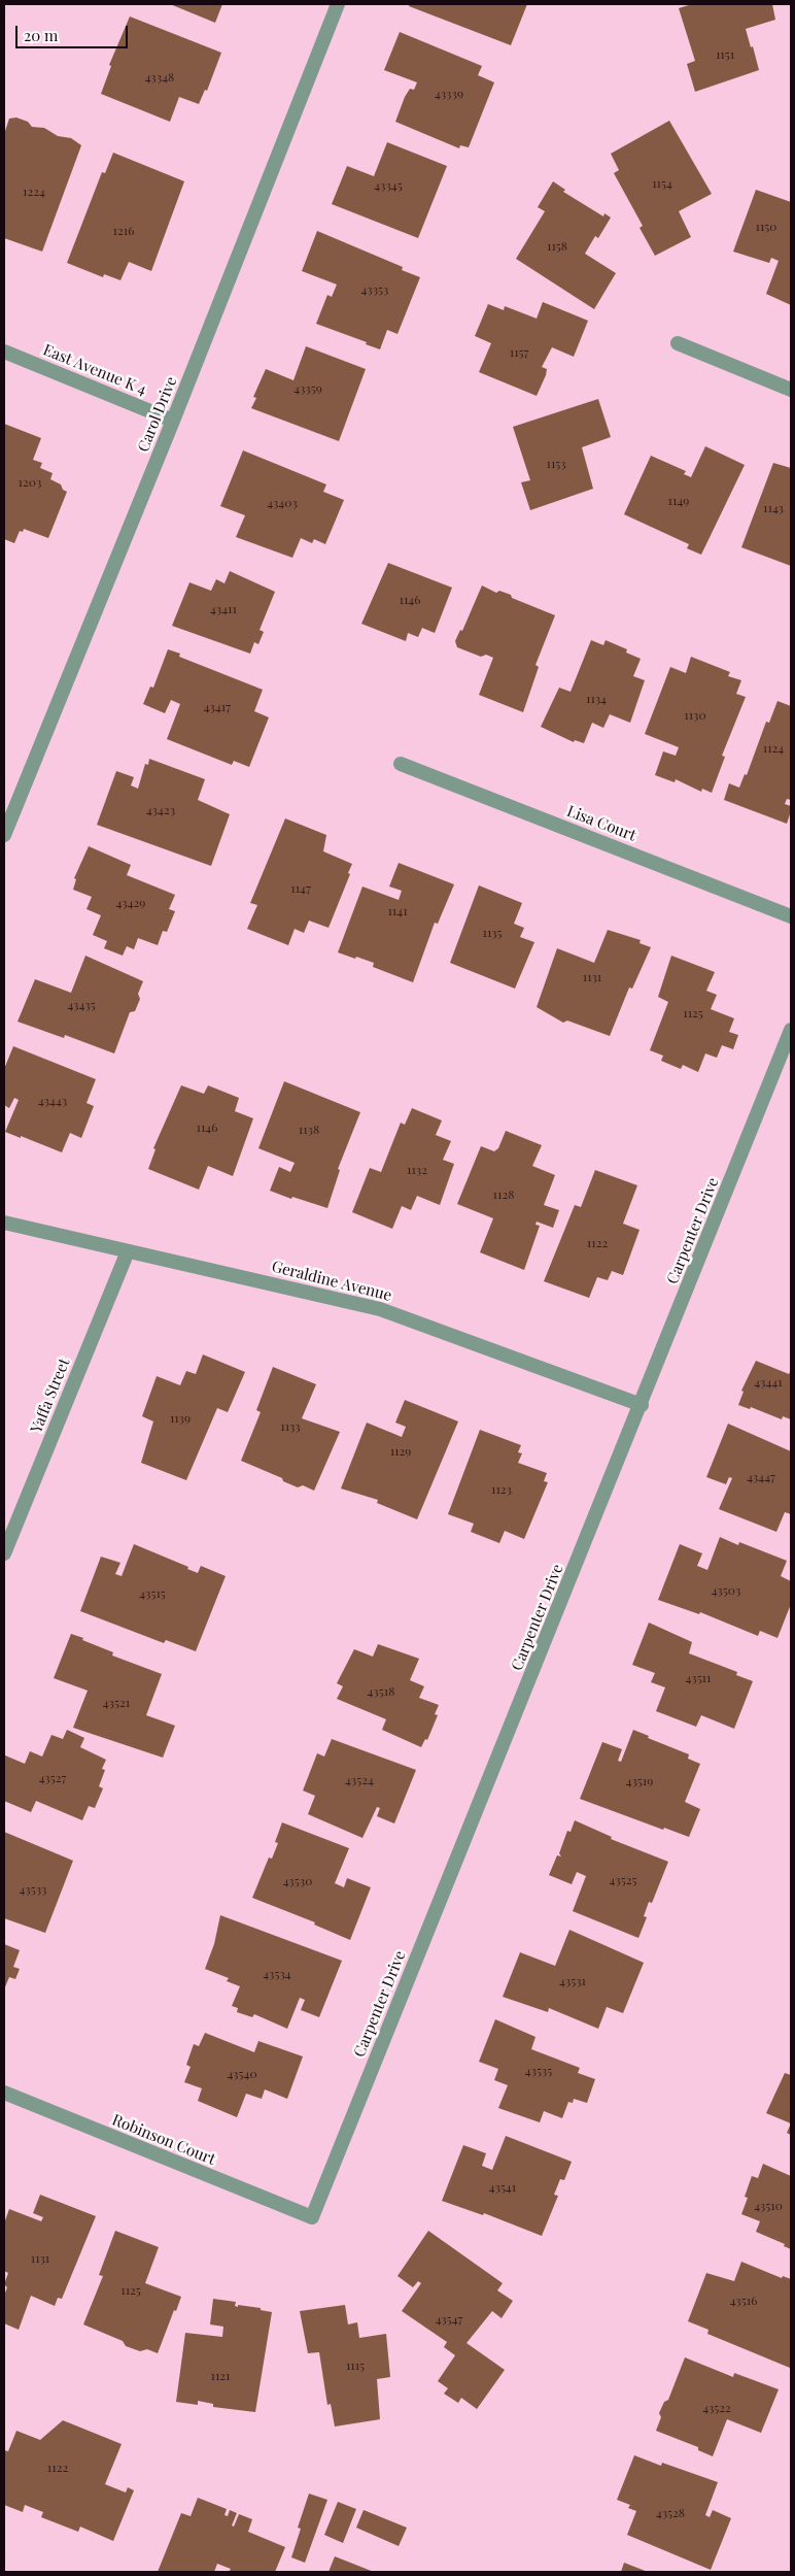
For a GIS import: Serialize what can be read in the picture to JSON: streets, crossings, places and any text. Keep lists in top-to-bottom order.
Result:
{
  "streets": {
    "street": [
      "East Avenue K 4",
      "Carol Drive",
      "Lisa Court",
      "Carpenter Drive",
      "Geraldine Avenue",
      "Yaffa Street",
      "Robinson Court"
    ]
  },
  "crossings": [
    ["East Avenue K 4", "Carol Drive"],
    ["Carpenter Drive", "Geraldine Avenue"],
    ["Carpenter Drive", "Robinson Court"],
    ["Geraldine Avenue", "Yaffa Street"]
  ],
  "house_numbers": [
    "1151",
    "43348",
    "43339",
    "1154",
    "43345",
    "1224",
    "1150",
    "1216",
    "1158",
    "43353",
    "1157",
    "43359",
    "1153",
    "1203",
    "1149",
    "43403",
    "1143",
    "1146",
    "43411",
    "1134",
    "43417",
    "1130",
    "1124",
    "43423",
    "1147",
    "43429",
    "1141",
    "1135",
    "1131",
    "43435",
    "1125",
    "43443",
    "1146",
    "1138",
    "1132",
    "1128",
    "1122",
    "43441",
    "1139",
    "1133",
    "1129",
    "43447",
    "1123",
    "43503",
    "43515",
    "43511",
    "43518",
    "43521",
    "43527",
    "43524",
    "43519",
    "43525",
    "43530",
    "43533",
    "43534",
    "43531",
    "43535",
    "43540",
    "43541",
    "43510",
    "1131",
    "1125",
    "43516",
    "43547",
    "1115",
    "1121",
    "43522",
    "1122",
    "43528"
  ],
  "scale_bar": "20 m"
}
